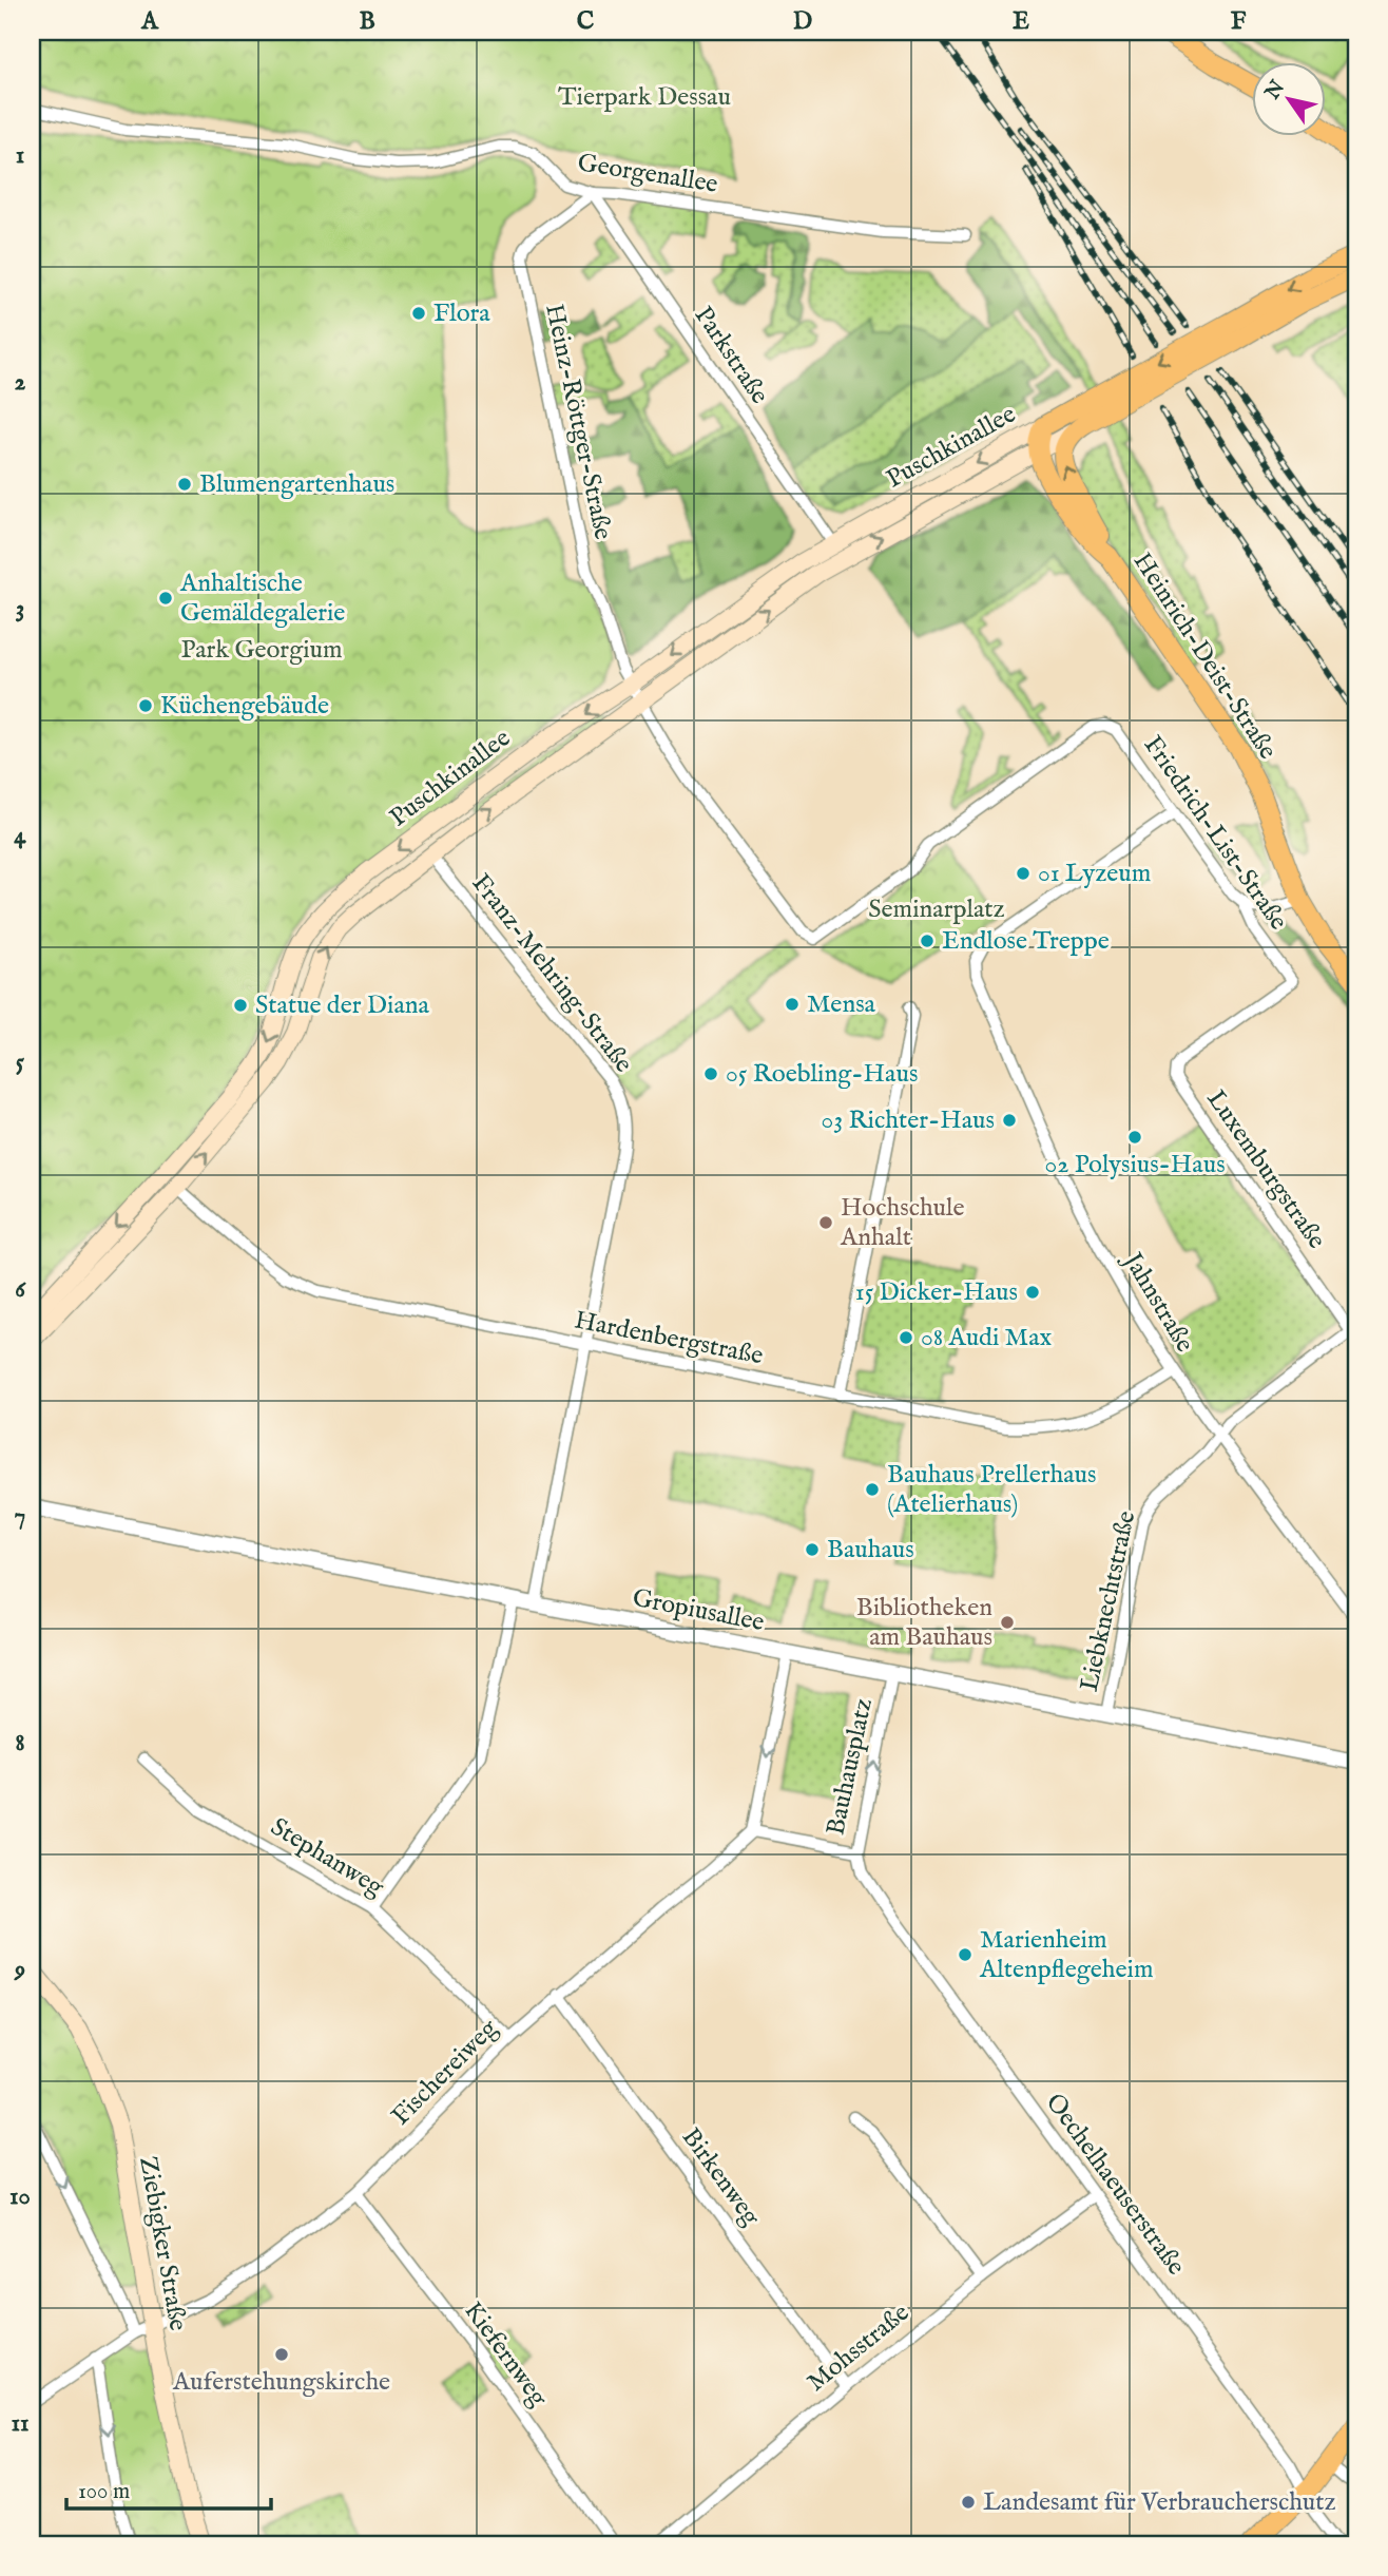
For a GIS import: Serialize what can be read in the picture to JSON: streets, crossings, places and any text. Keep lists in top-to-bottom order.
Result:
{
  "streets": {
    "main road": ["Puschkinallee", "Heinrich-Deist-Straße", "Ziebigker Straße"],
    "street": [
      "Georgenallee",
      "Parkstraße",
      "Heinz-Röttger-Straße",
      "Friedrich-List-Straße",
      "Franz-Mehring-Straße",
      "Luxemburgstraße",
      "Jahnstraße",
      "Hardenbergstraße",
      "Liebknechtstraße",
      "Gropiusallee",
      "Bauhausplatz",
      "Stephanweg",
      "Fischereiweg",
      "Birkenweg",
      "Oechelhaeuserstraße",
      "Mohsstraße",
      "Kiefernweg"
    ]
  },
  "crossings": [
    ["Georgenallee", "Parkstraße"],
    ["Georgenallee", "Heinz-Röttger-Straße"],
    ["Parkstraße", "Heinz-Röttger-Straße"],
    ["Parkstraße", "Puschkinallee"],
    ["Heinz-Röttger-Straße", "Puschkinallee"],
    ["Heinz-Röttger-Straße", "Friedrich-List-Straße"],
    ["Puschkinallee", "Heinrich-Deist-Straße"],
    ["Puschkinallee", "Franz-Mehring-Straße"],
    ["Puschkinallee", "Hardenbergstraße"],
    ["Friedrich-List-Straße", "Luxemburgstraße"],
    ["Friedrich-List-Straße", "Jahnstraße"],
    ["Franz-Mehring-Straße", "Hardenbergstraße"],
    ["Franz-Mehring-Straße", "Gropiusallee"],
    ["Luxemburgstraße", "Liebknechtstraße"],
    ["Jahnstraße", "Hardenbergstraße"],
    ["Jahnstraße", "Liebknechtstraße"],
    ["Liebknechtstraße", "Gropiusallee"],
    ["Gropiusallee", "Bauhausplatz"],
    ["Bauhausplatz", "Fischereiweg"],
    ["Bauhausplatz", "Oechelhaeuserstraße"],
    ["Stephanweg", "Fischereiweg"],
    ["Fischereiweg", "Birkenweg"],
    ["Fischereiweg", "Ziebigker Straße"],
    ["Fischereiweg", "Kiefernweg"],
    ["Birkenweg", "Mohsstraße"],
    ["Oechelhaeuserstraße", "Mohsstraße"]
  ],
  "one_way": ["Bauhausplatz"],
  "parks": ["Tierpark Dessau", "Park Georgium", "Seminarplatz"],
  "places": [
    "Flora",
    "Blumengartenhaus",
    "Anhaltische Gemäldegalerie",
    "Küchengebäude",
    "01 Lyzeum",
    "Endlose Treppe",
    "Mensa",
    "Statue der Diana",
    "05 Roebling-Haus",
    "03 Richter-Haus",
    "02 Polysius-Haus",
    "Hochschule Anhalt",
    "15 Dicker-Haus",
    "08 Audi Max",
    "Bauhaus Prellerhaus (Atelierhaus)",
    "Bauhaus",
    "Bibliotheken am Bauhaus",
    "Marienheim Altenpflegeheim",
    "Auferstehungskirche",
    "Landesamt für Verbraucherschutz"
  ],
  "scale_bar": "100 m",
  "north": "top left",
  "grid": {
    "columns": [
      "A",
      "B",
      "C",
      "D",
      "E",
      "F"
    ],
    "rows": [
      "1",
      "2",
      "3",
      "4",
      "5",
      "6",
      "7",
      "8",
      "9",
      "10",
      "11"
    ]
  }
}
